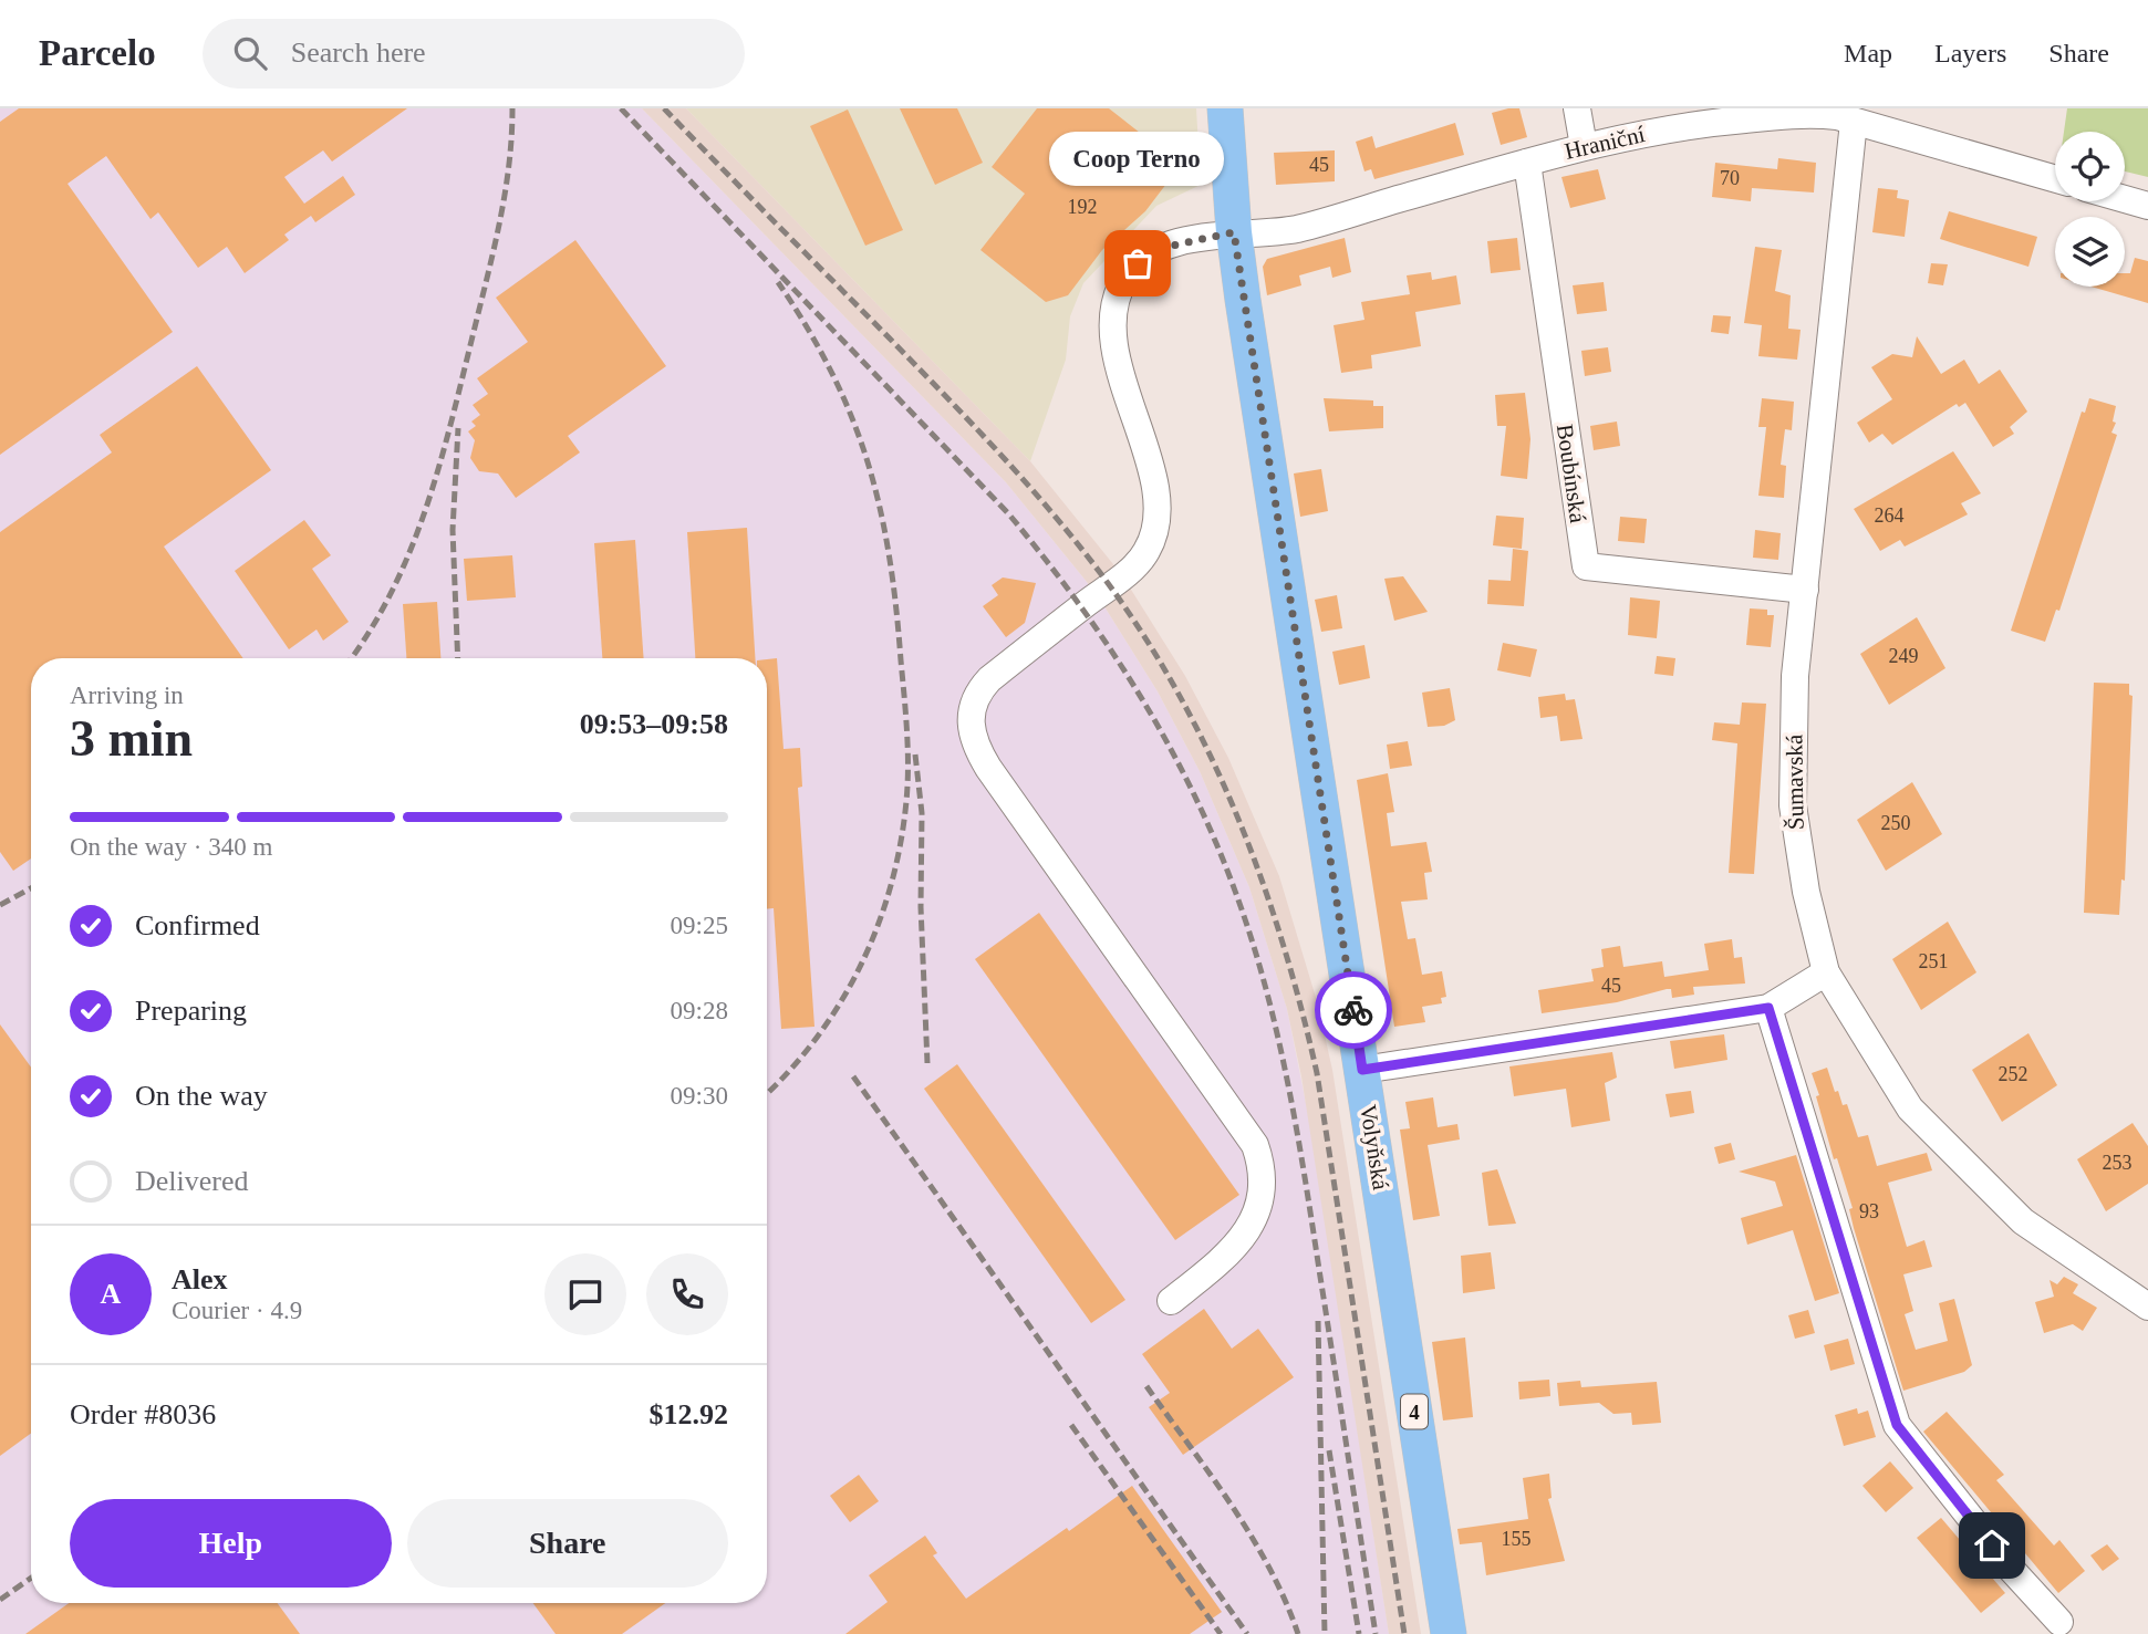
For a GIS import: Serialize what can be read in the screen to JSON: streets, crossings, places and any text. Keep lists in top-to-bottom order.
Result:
{
  "streets": {
    "main road": ["Volyňská", "4"],
    "street": ["Hraniční", "Boubínská", "Šumavská"]
  },
  "crossings": [
    ["Hraniční", "Boubínská"],
    ["Hraniční", "Šumavská"],
    ["Hraniční", "Volyňská"],
    ["Boubínská", "Šumavská"]
  ],
  "places": ["Coop Terno"],
  "house_numbers": [
    "45",
    "70",
    "192",
    "264",
    "249",
    "250",
    "251",
    "45",
    "252",
    "253",
    "93",
    "155"
  ],
  "page": {
    "header": "Parcelo",
    "search": "Search here",
    "nav": ["Map", "Layers", "Share"],
    "bubble": "Coop Terno",
    "heading": ["3 min", "Arriving in", "09:53–09:58"],
    "panel": [
      "Alex",
      "Courier · 4.9",
      "Order #8036",
      "$12.92"
    ],
    "bar": "On the way · 340 m",
    "list": [
      ["Confirmed", "09:25"],
      ["Preparing", "09:28"],
      ["On the way", "09:30"],
      "Delivered"
    ],
    "round": "A",
    "buttons": ["Help", "Share"]
  }
}
